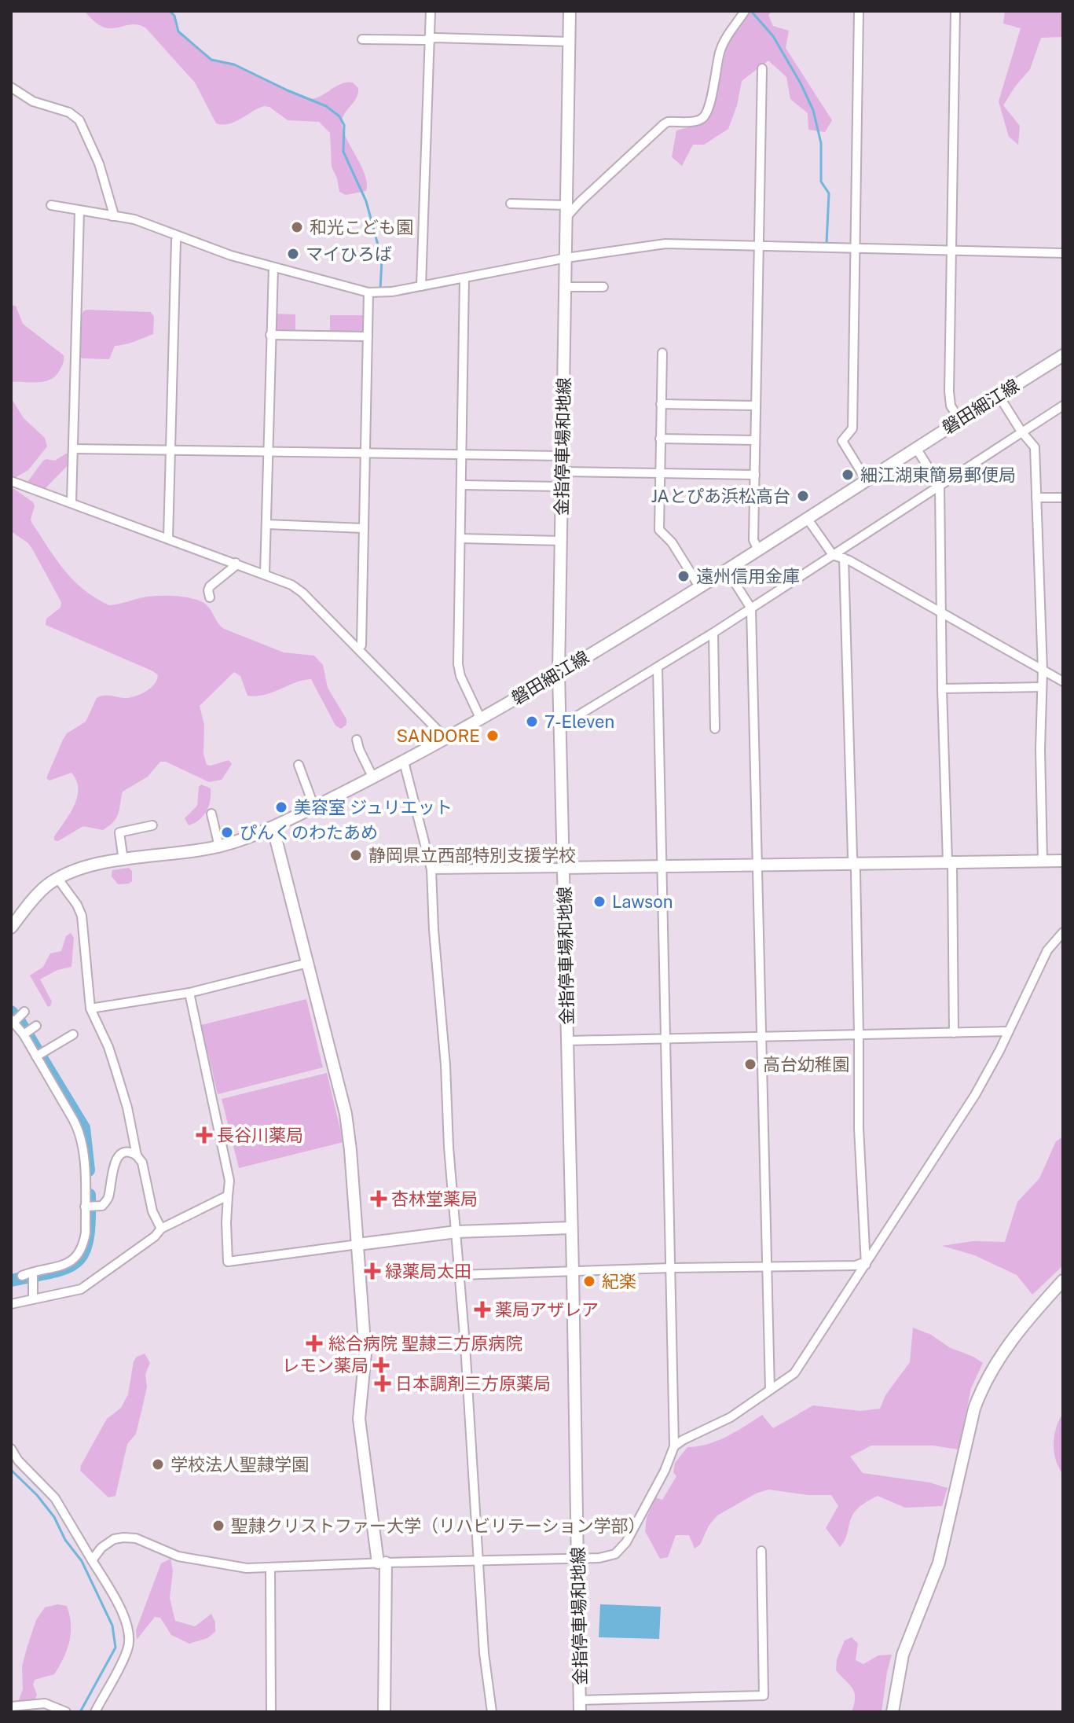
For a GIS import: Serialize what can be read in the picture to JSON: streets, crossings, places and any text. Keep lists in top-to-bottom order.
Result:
{
  "streets": {
    "main road": ["磐田細江線", "金指停車場和地線"]
  },
  "crossings": [
    ["磐田細江線", "金指停車場和地線"]
  ],
  "places": {
    "other": [
      "和光こども園",
      "マイひろば",
      "細江湖東簡易郵便局",
      "JAとぴあ浜松高台",
      "遠州信用金庫",
      "7-Eleven",
      "SANDORE",
      "美容室 ジュリエット",
      "ぴんくのわたあめ",
      "静岡県立西部特別支援学校",
      "Lawson",
      "高台幼稚園",
      "紀楽",
      "学校法人聖隷学園",
      "聖隷クリストファー大学（リハビリテーション学部）"
    ],
    "health": [
      "長谷川薬局",
      "杏林堂薬局",
      "緑薬局太田",
      "薬局アザレア",
      "総合病院 聖隷三方原病院",
      "レモン薬局",
      "日本調剤三方原薬局"
    ]
  }
}
